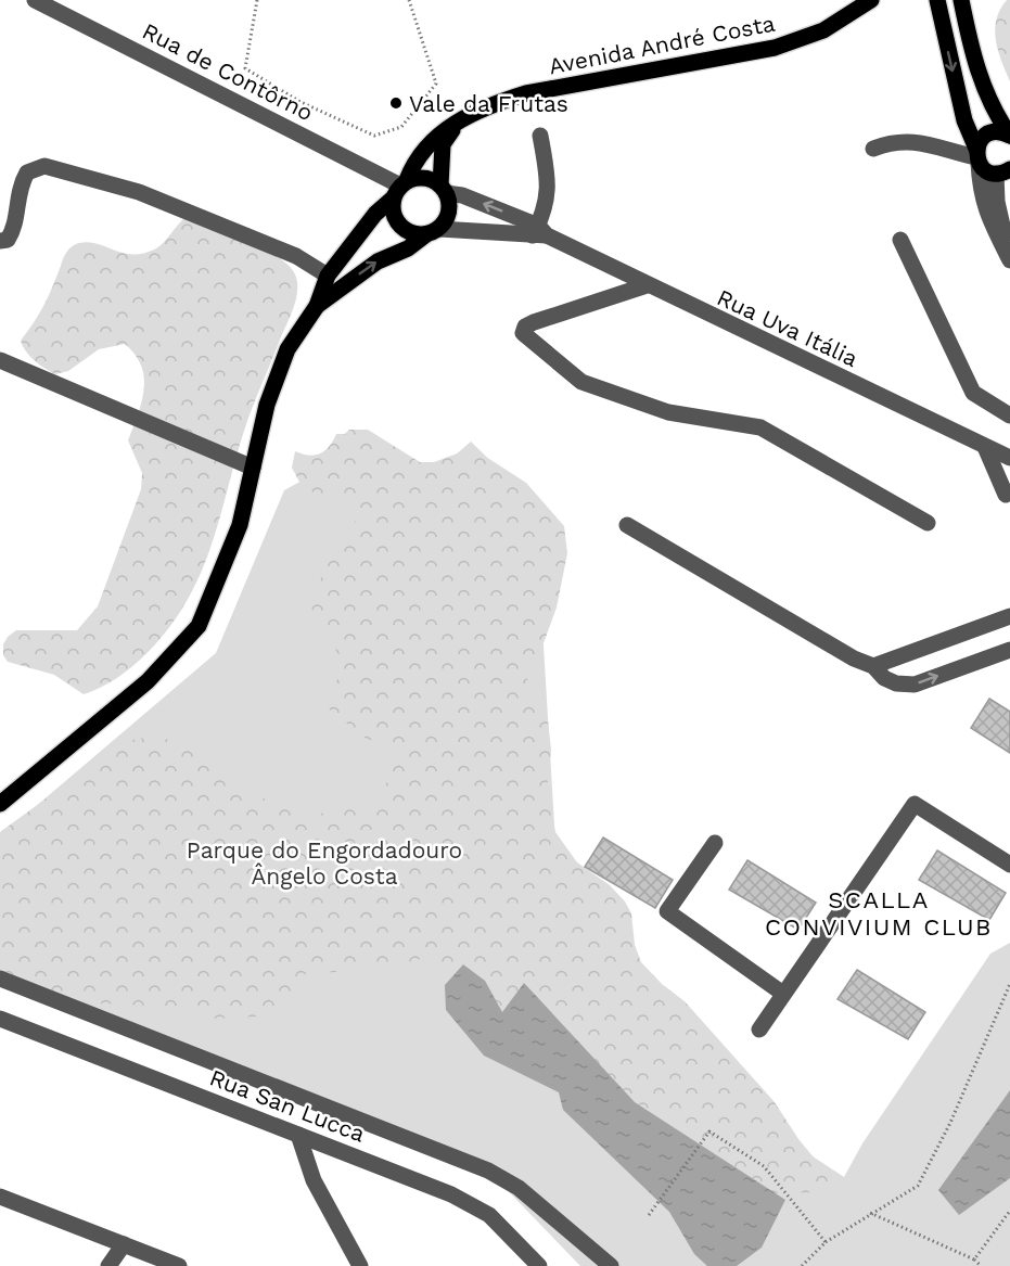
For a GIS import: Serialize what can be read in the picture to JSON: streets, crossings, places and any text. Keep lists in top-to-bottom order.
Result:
{
  "streets": {
    "main road": ["Avenida André Costa"],
    "street": ["Rua de Contôrno", "Rua Uva Itália", "Rua San Lucca"]
  },
  "crossings": [
    ["Avenida André Costa", "Rua de Contôrno"],
    ["Avenida André Costa", "Rua Uva Itália"],
    ["Rua de Contôrno", "Rua Uva Itália"]
  ],
  "districts": ["SCALLA CONVIVIUM CLUB"],
  "parks": ["Parque do Engordadouro Ângelo Costa"],
  "places": ["Vale da Frutas"]
}
